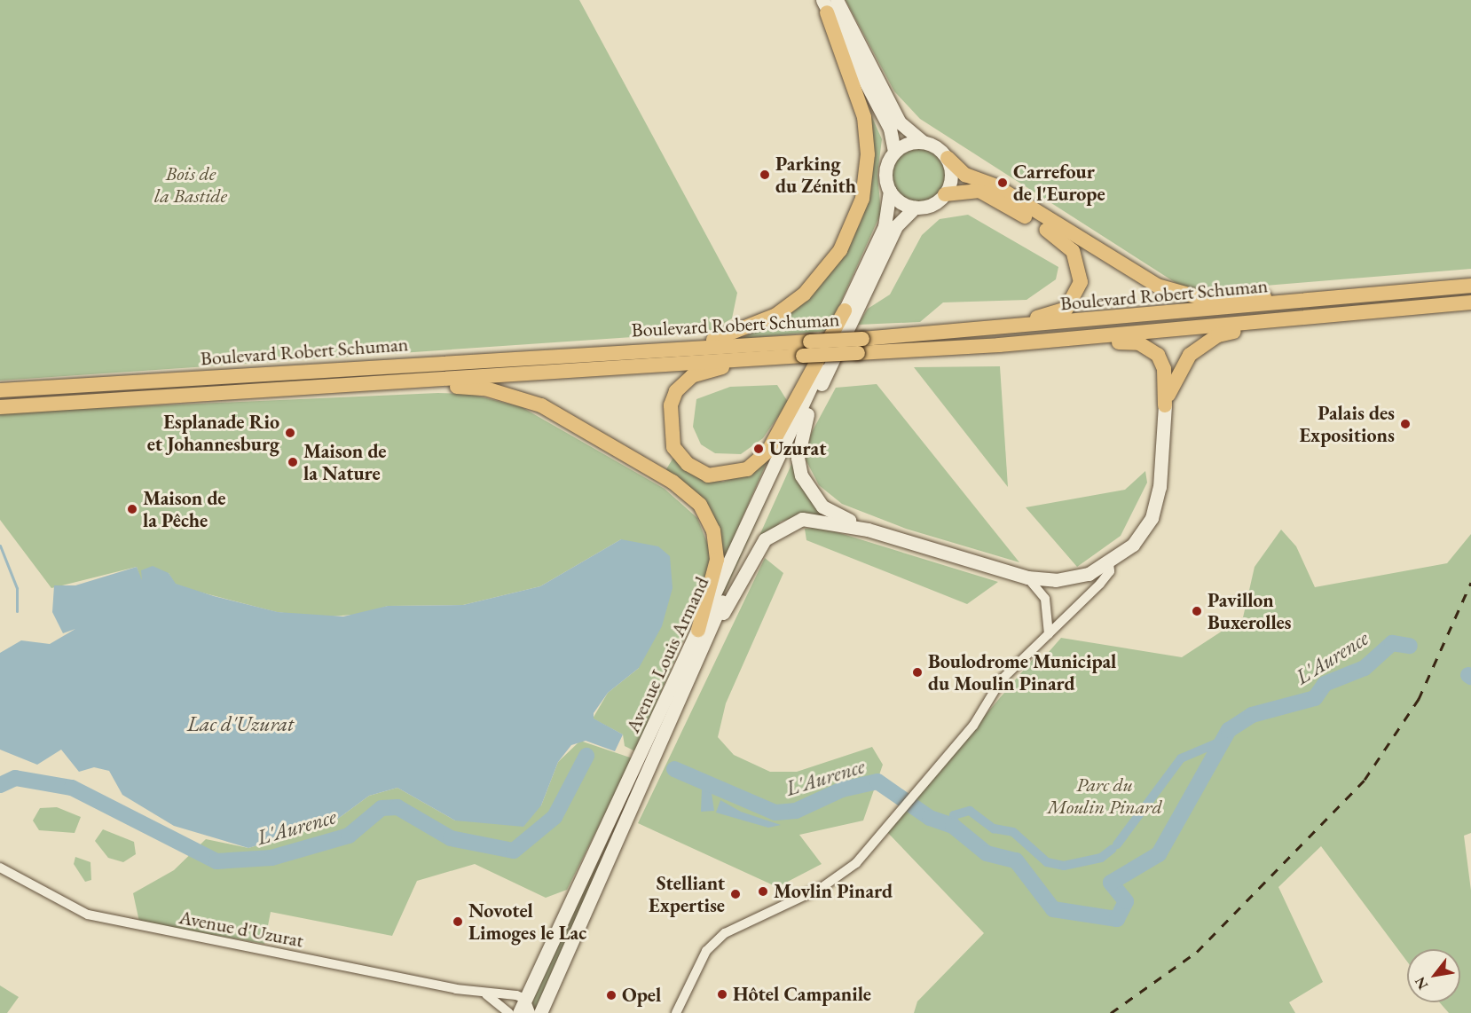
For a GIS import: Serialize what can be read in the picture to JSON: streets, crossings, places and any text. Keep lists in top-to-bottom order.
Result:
{
  "streets": {
    "main road": ["Boulevard Robert Schuman", "Avenue Louis Armand"],
    "street": ["Avenue d'Uzurat"]
  },
  "crossings": [
    ["Avenue Louis Armand", "Avenue d'Uzurat"]
  ],
  "water": ["L'Aurence", "Lac d'Uzurat"],
  "parks": ["Bois de la Bastide", "Parc du Moulin Pinard"],
  "places": [
    "Parking du Zénith",
    "Carrefour de l'Europe",
    "Palais des Expositions",
    "Esplanade Rio et Johannesburg",
    "Uzurat",
    "Maison de la Nature",
    "Maison de la Pêche",
    "Pavillon Buxerolles",
    "Boulodrome Municipal du Moulin Pinard",
    "Movlin Pinard",
    "Stelliant Expertise",
    "Novotel Limoges le Lac",
    "Hôtel Campanile",
    "Opel"
  ],
  "north": "bottom left"
}
